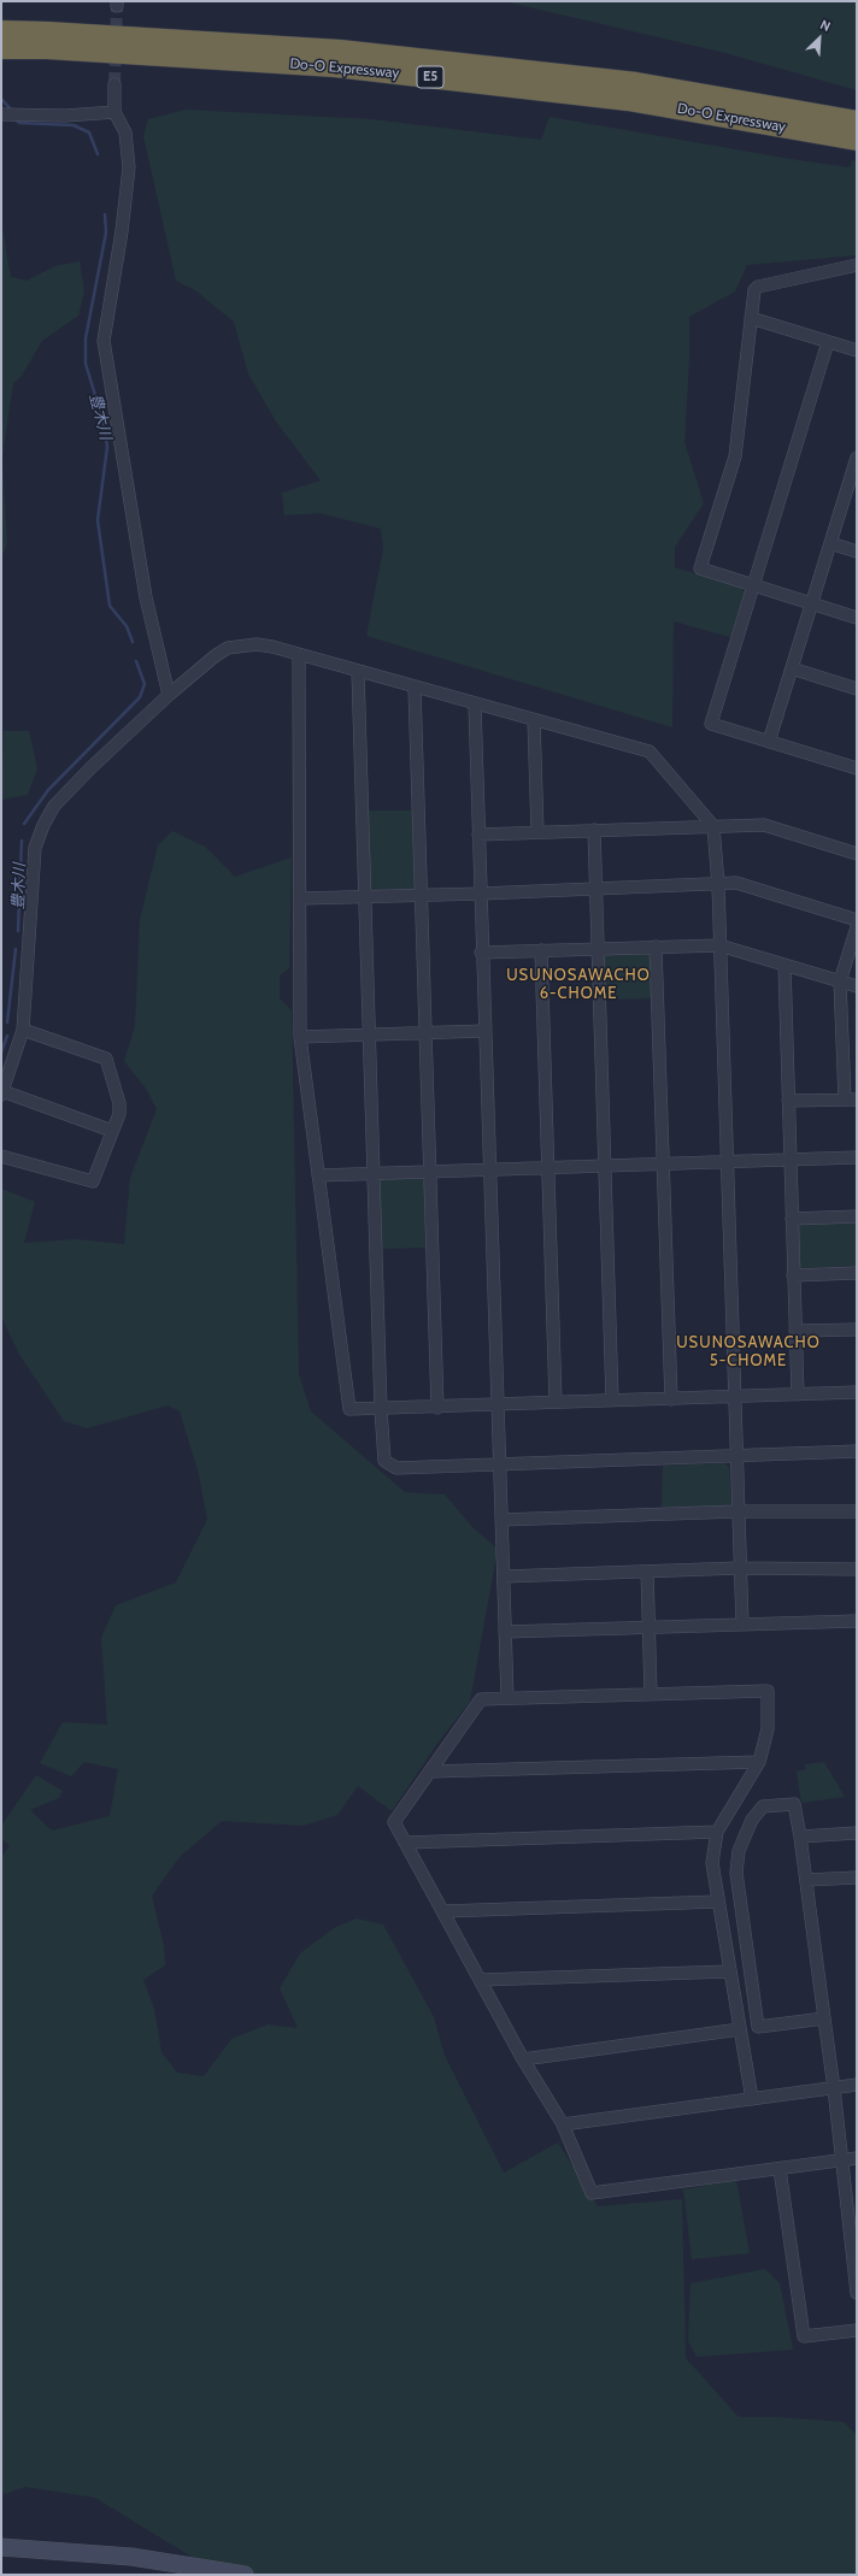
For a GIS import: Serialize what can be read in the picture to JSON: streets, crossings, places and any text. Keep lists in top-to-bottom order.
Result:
{
  "streets": {
    "highway": ["Do-O Expressway", "E5"]
  },
  "districts": ["USUNOSAWACHO 6-CHOME", "USUNOSAWACHO 5-CHOME"],
  "water": ["豊木川"],
  "north": "top right"
}
